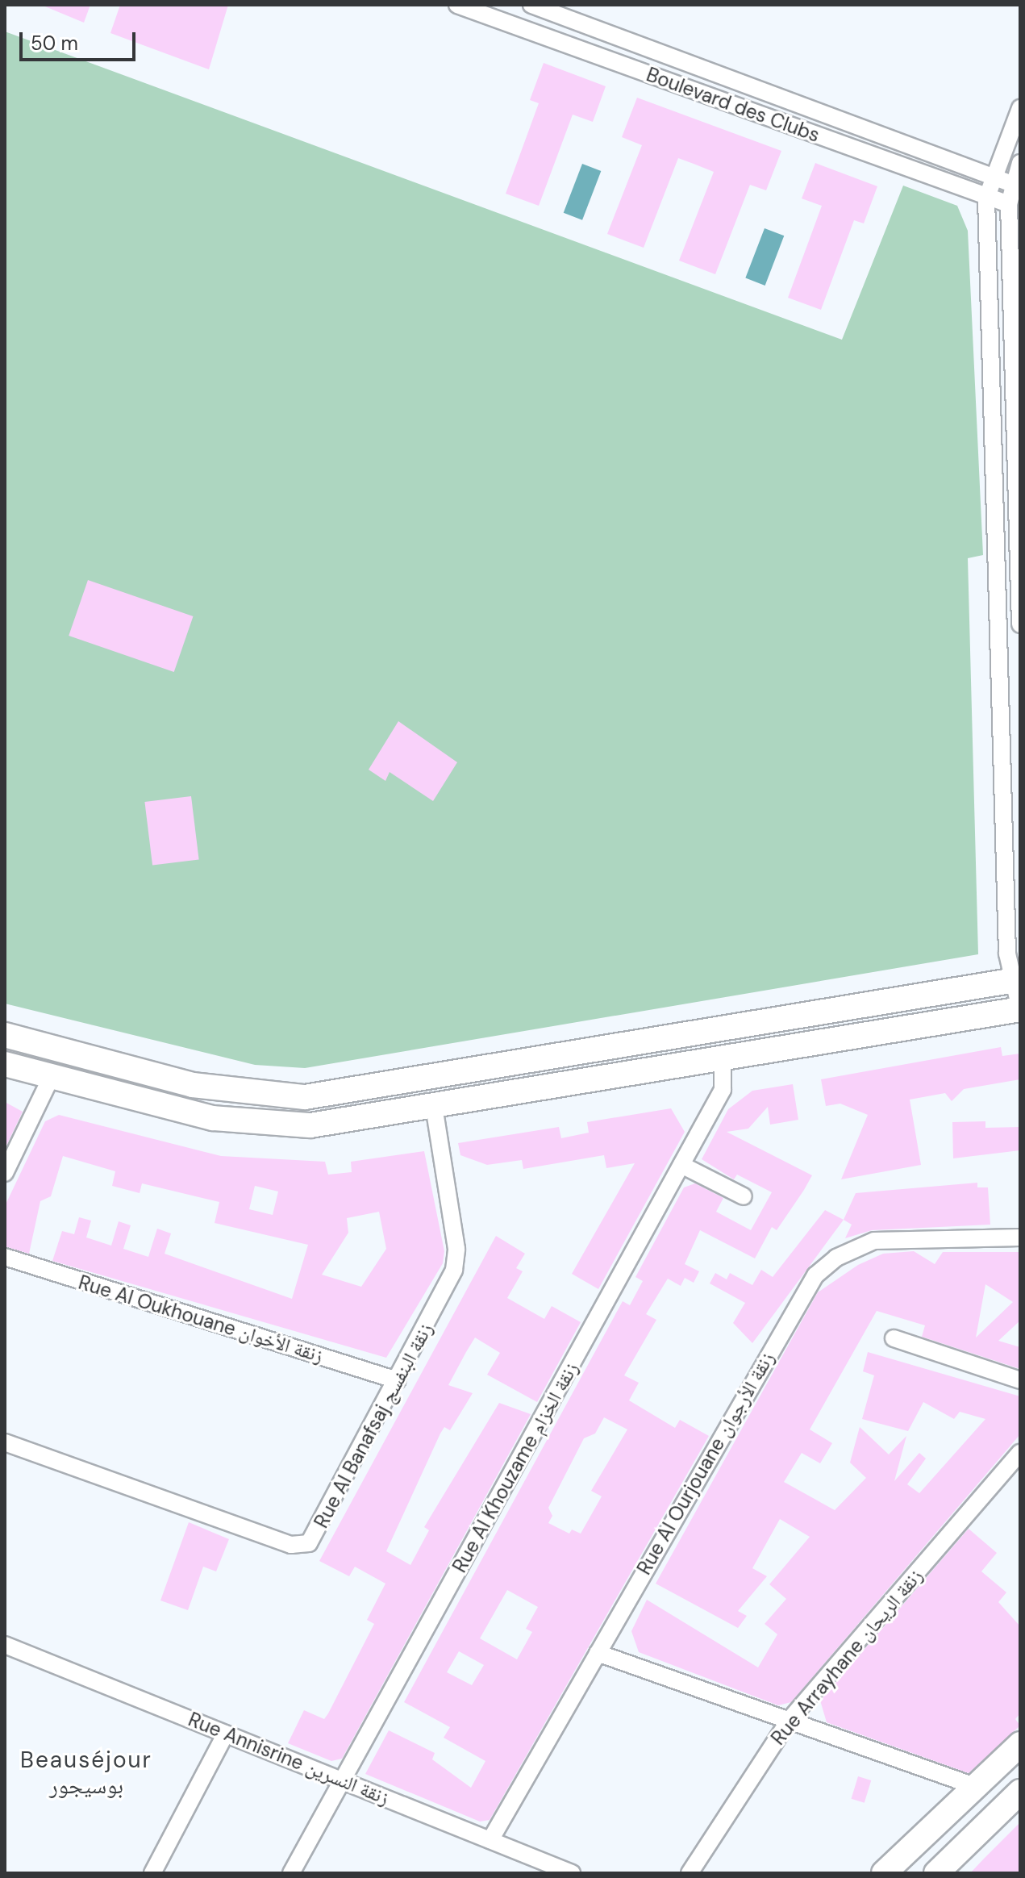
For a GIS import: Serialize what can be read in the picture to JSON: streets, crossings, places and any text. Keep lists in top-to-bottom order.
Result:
{
  "streets": {
    "street": [
      "Boulevard des Clubs",
      "Rue Al Oukhouane زنقة الأخوان",
      "Rue Al Banafsaj زنقة البنفسج",
      "Rue Al Ourjouane زنقة الأرجوان",
      "Rue Al Khouzame زنقة الخزام",
      "Rue Arrayhane زنقة الريحان",
      "Rue Annisrine زنقة النسرين"
    ]
  },
  "crossings": [
    ["Rue Al Oukhouane زنقة الأخوان", "Rue Al Banafsaj زنقة البنفسج"],
    ["Rue Al Ourjouane زنقة الأرجوان", "Rue Annisrine زنقة النسرين"],
    ["Rue Al Khouzame زنقة الخزام", "Rue Annisrine زنقة النسرين"]
  ],
  "districts": ["Beauséjour بوسيجور"],
  "scale_bar": "50 m"
}
